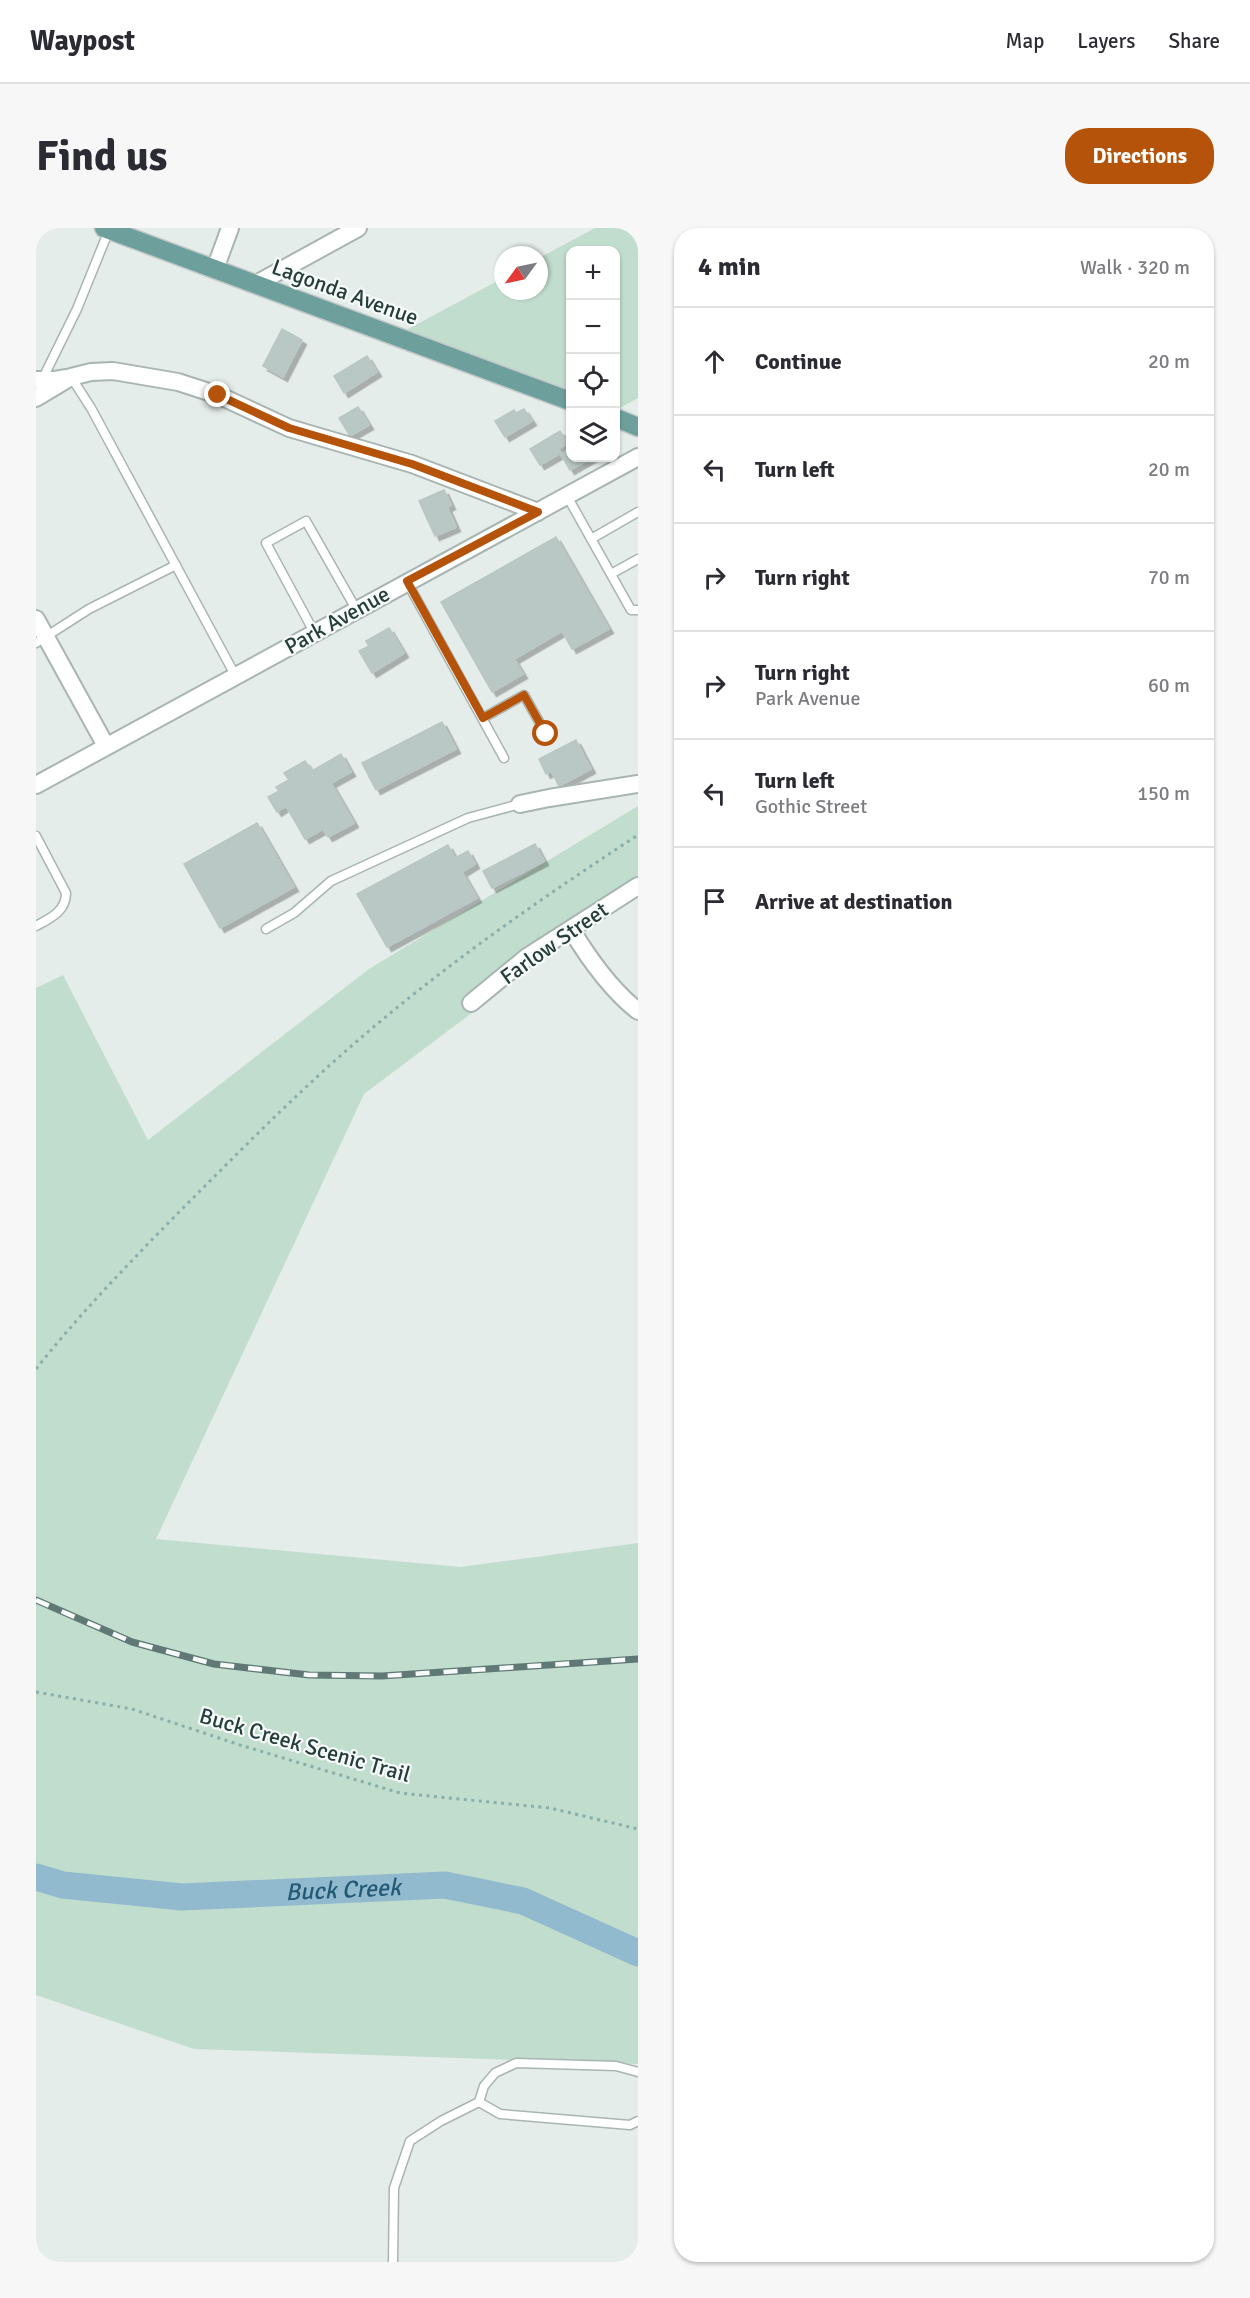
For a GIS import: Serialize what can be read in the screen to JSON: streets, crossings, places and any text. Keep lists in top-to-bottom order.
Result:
{
  "streets": {
    "main road": ["Lagonda Avenue"],
    "street": ["Park Avenue", "Farlow Street"],
    "path": ["Buck Creek Scenic Trail"]
  },
  "water": ["Buck Creek"],
  "north": "bottom left",
  "page": {
    "header": "Waypost",
    "nav": ["Map", "Layers", "Share"],
    "buttons": "Directions",
    "title": "Find us",
    "heading": ["4 min", "Walk · 320 m"],
    "map_buttons": ["+", "−"],
    "list": [
      ["Continue", "20 m"],
      ["Turn left", "20 m"],
      ["Turn right", "70 m"],
      ["Turn right", "Park Avenue", "60 m"],
      ["Turn left", "Gothic Street", "150 m"],
      "Arrive at destination"
    ]
  }
}
